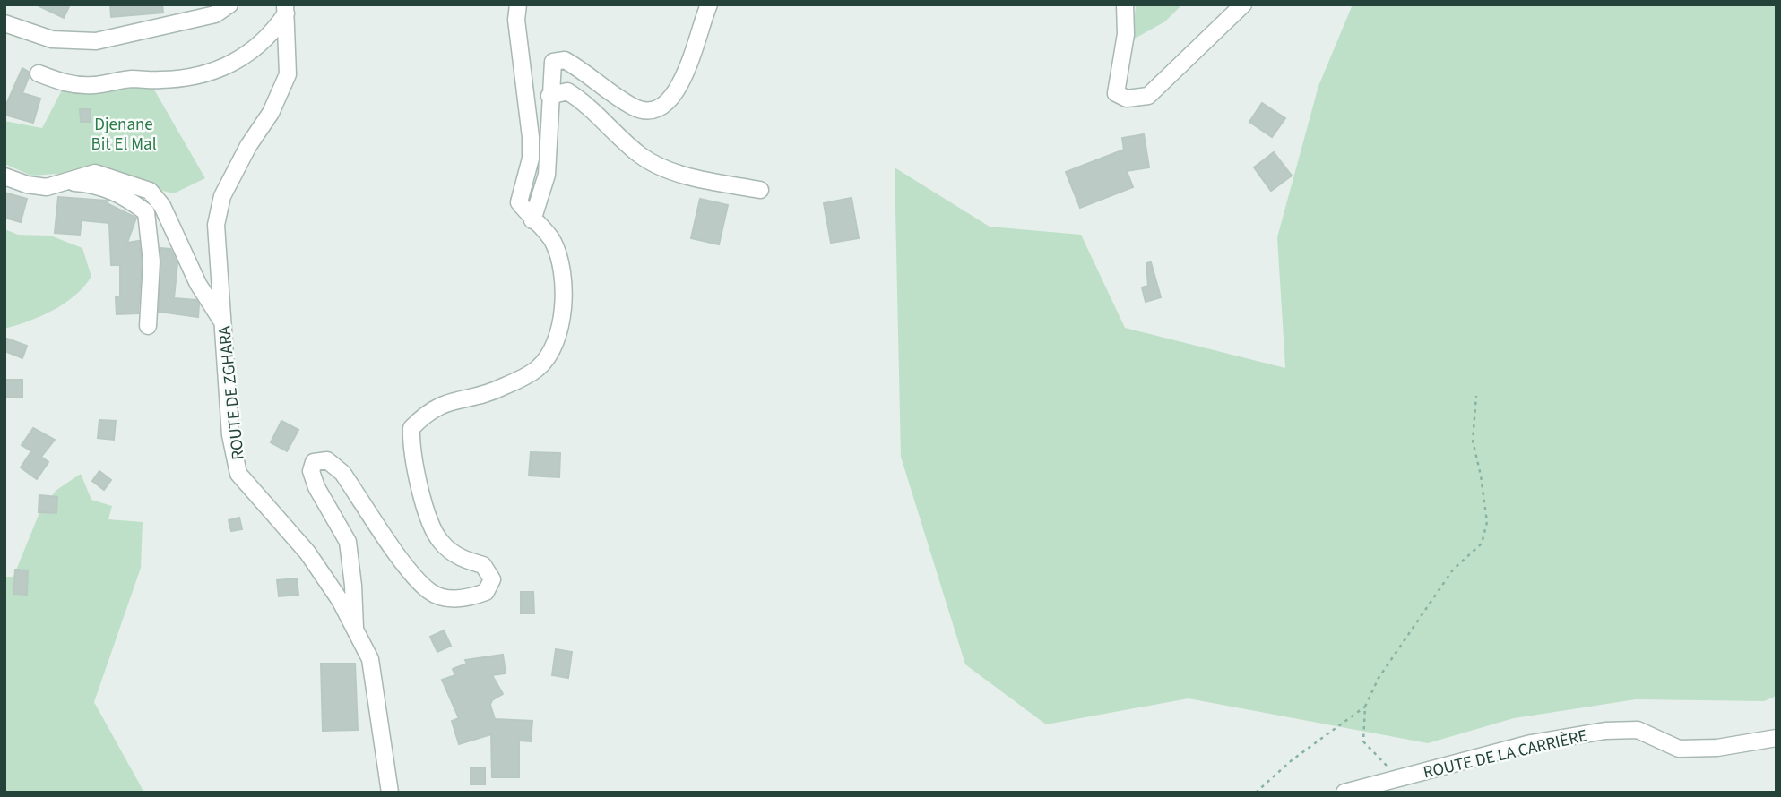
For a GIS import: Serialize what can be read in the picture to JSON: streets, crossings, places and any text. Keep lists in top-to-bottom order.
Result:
{
  "streets": {
    "street": ["ROUTE DE ZGHARA", "ROUTE DE LA CARRIÈRE"]
  },
  "parks": ["Djenane Bit El Mal"]
}
